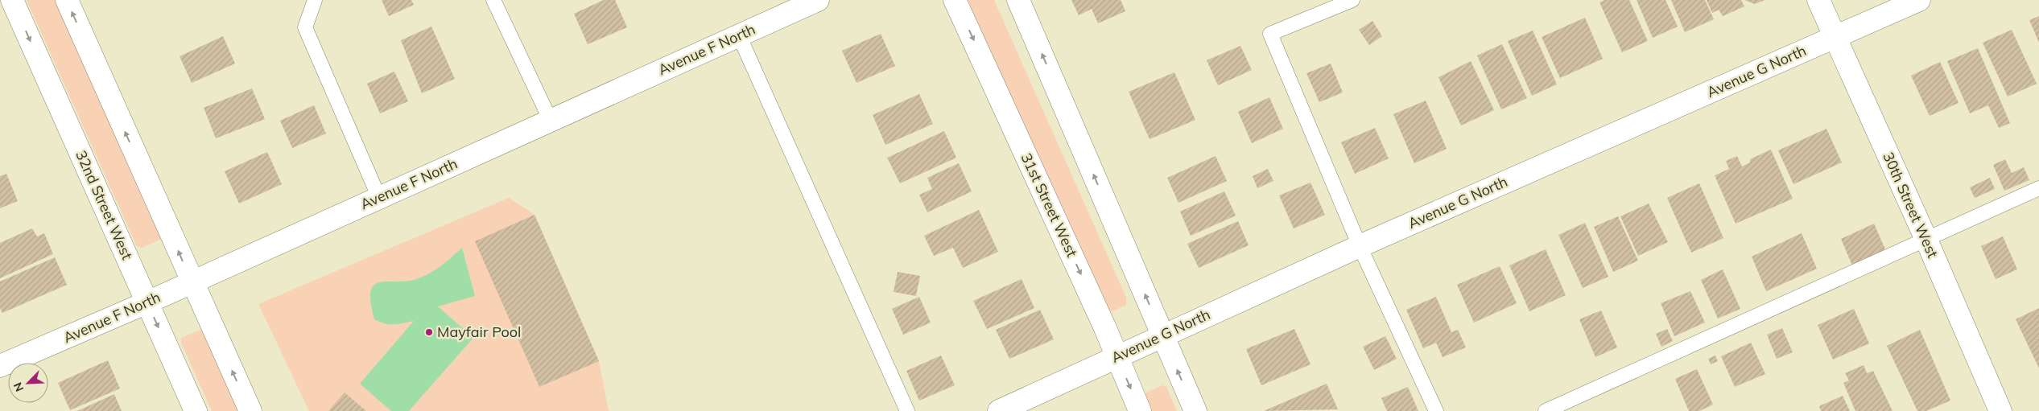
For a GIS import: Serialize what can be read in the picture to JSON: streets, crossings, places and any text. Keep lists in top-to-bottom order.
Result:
{
  "streets": {
    "street": [
      "Avenue F North",
      "Avenue G North",
      "32nd Street West",
      "31st Street West",
      "30th Street West"
    ]
  },
  "crossings": [
    ["Avenue F North", "32nd Street West"],
    ["Avenue G North", "31st Street West"],
    ["Avenue G North", "30th Street West"]
  ],
  "places": ["Mayfair Pool"],
  "north": "bottom left"
}
